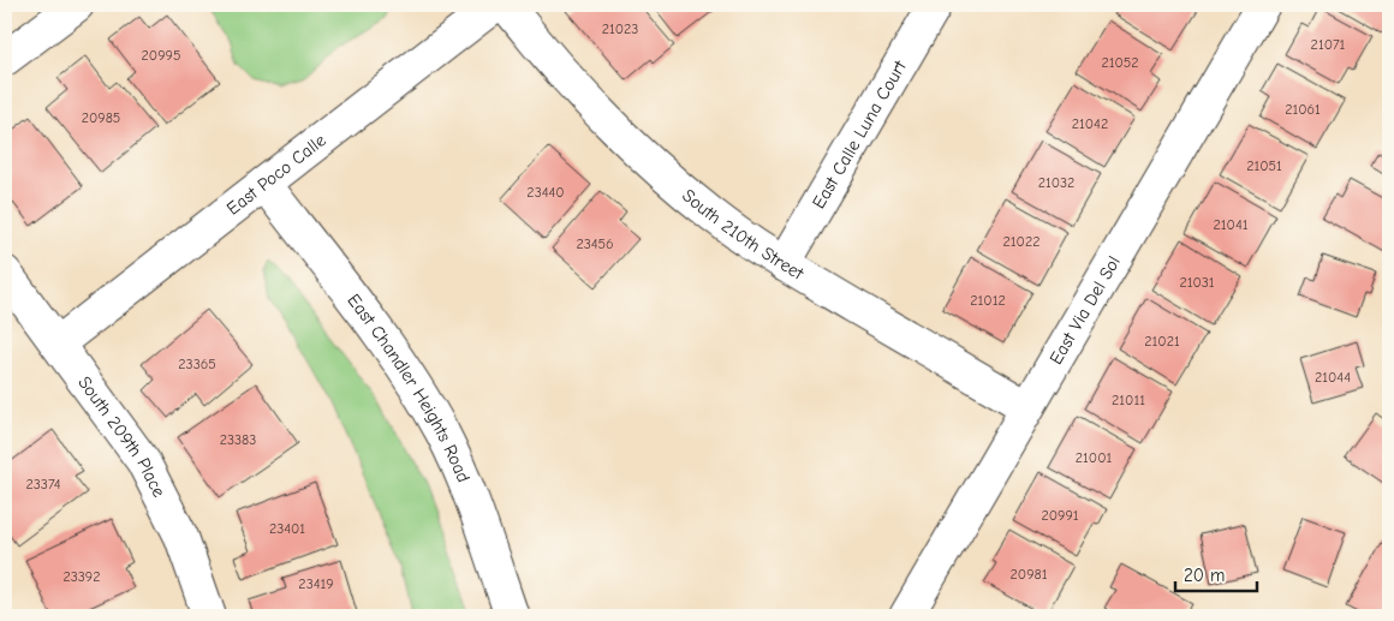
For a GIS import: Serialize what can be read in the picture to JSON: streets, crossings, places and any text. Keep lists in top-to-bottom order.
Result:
{
  "streets": {
    "street": [
      "East Calle Luna Court",
      "East Poco Calle",
      "South 210th Street",
      "East Via Del Sol",
      "East Chandler Heights Road",
      "South 209th Place"
    ]
  },
  "crossings": [
    ["East Calle Luna Court", "South 210th Street"],
    ["East Poco Calle", "East Chandler Heights Road"],
    ["East Poco Calle", "South 209th Place"],
    ["South 210th Street", "East Via Del Sol"]
  ],
  "house_numbers": [
    "21023",
    "21071",
    "20995",
    "21052",
    "21061",
    "20985",
    "21042",
    "21051",
    "21032",
    "23440",
    "21041",
    "21022",
    "23456",
    "21031",
    "21012",
    "21021",
    "23365",
    "21044",
    "21011",
    "23383",
    "21001",
    "23374",
    "20991",
    "23401",
    "20981",
    "23392",
    "23419"
  ],
  "scale_bar": "20 m"
}
